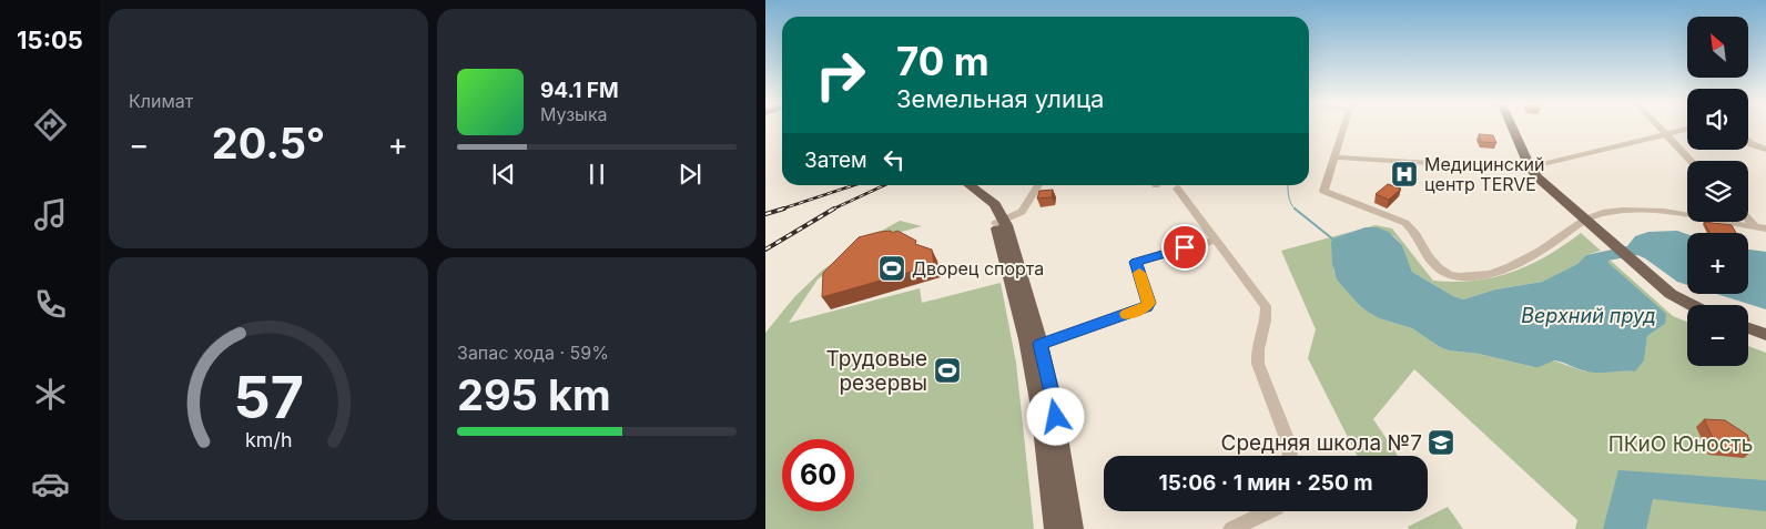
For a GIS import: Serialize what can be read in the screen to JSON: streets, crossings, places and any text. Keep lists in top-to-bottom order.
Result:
{
  "water": ["Верхний пруд"],
  "parks": ["ПКиО Юность"],
  "places": {
    "hospital": ["Медицинский центр TERVE"],
    "sports": ["Дворец спорта", "Трудовые резервы"],
    "school or university": ["Средняя школа №7"]
  },
  "north": "top left",
  "page": {
    "tabs": "15:05",
    "tile": [
      "Климат",
      ["Запас хода · 59%", "295 km"]
    ],
    "map_buttons": ["+", "−"],
    "turn": ["70 m", "Земельная улица"],
    "song": ["94.1 FM", "Музыка"],
    "heat": ["−", "20.5°", "+"],
    "then": "Затем",
    "limit": "60",
    "trip": "15:06 · 1 мин · 250 m",
    "gauge": ["57", "km/h"]
  }
}
